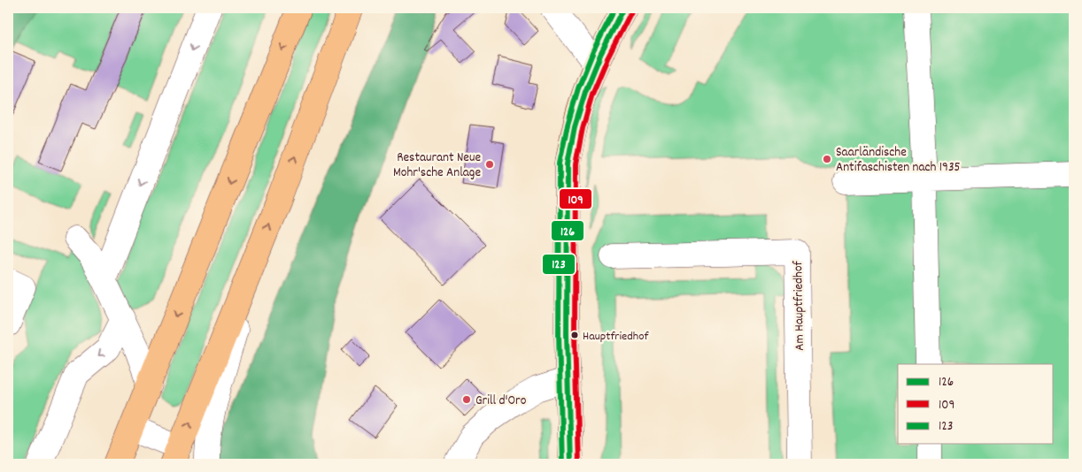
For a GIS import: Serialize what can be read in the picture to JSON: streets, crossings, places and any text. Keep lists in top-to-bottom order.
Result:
{
  "streets": {
    "street": ["Am Hauptfriedhof"]
  },
  "places": [
    "Saarländische Antifaschisten nach 1935",
    "Restaurant Neue Mohr'sche Anlage",
    "Hauptfriedhof",
    "Grill d'Oro"
  ],
  "lines": ["transit line 126", "transit line 123", "transit line 109"],
  "legend": ["126", "109", "123"]
}
